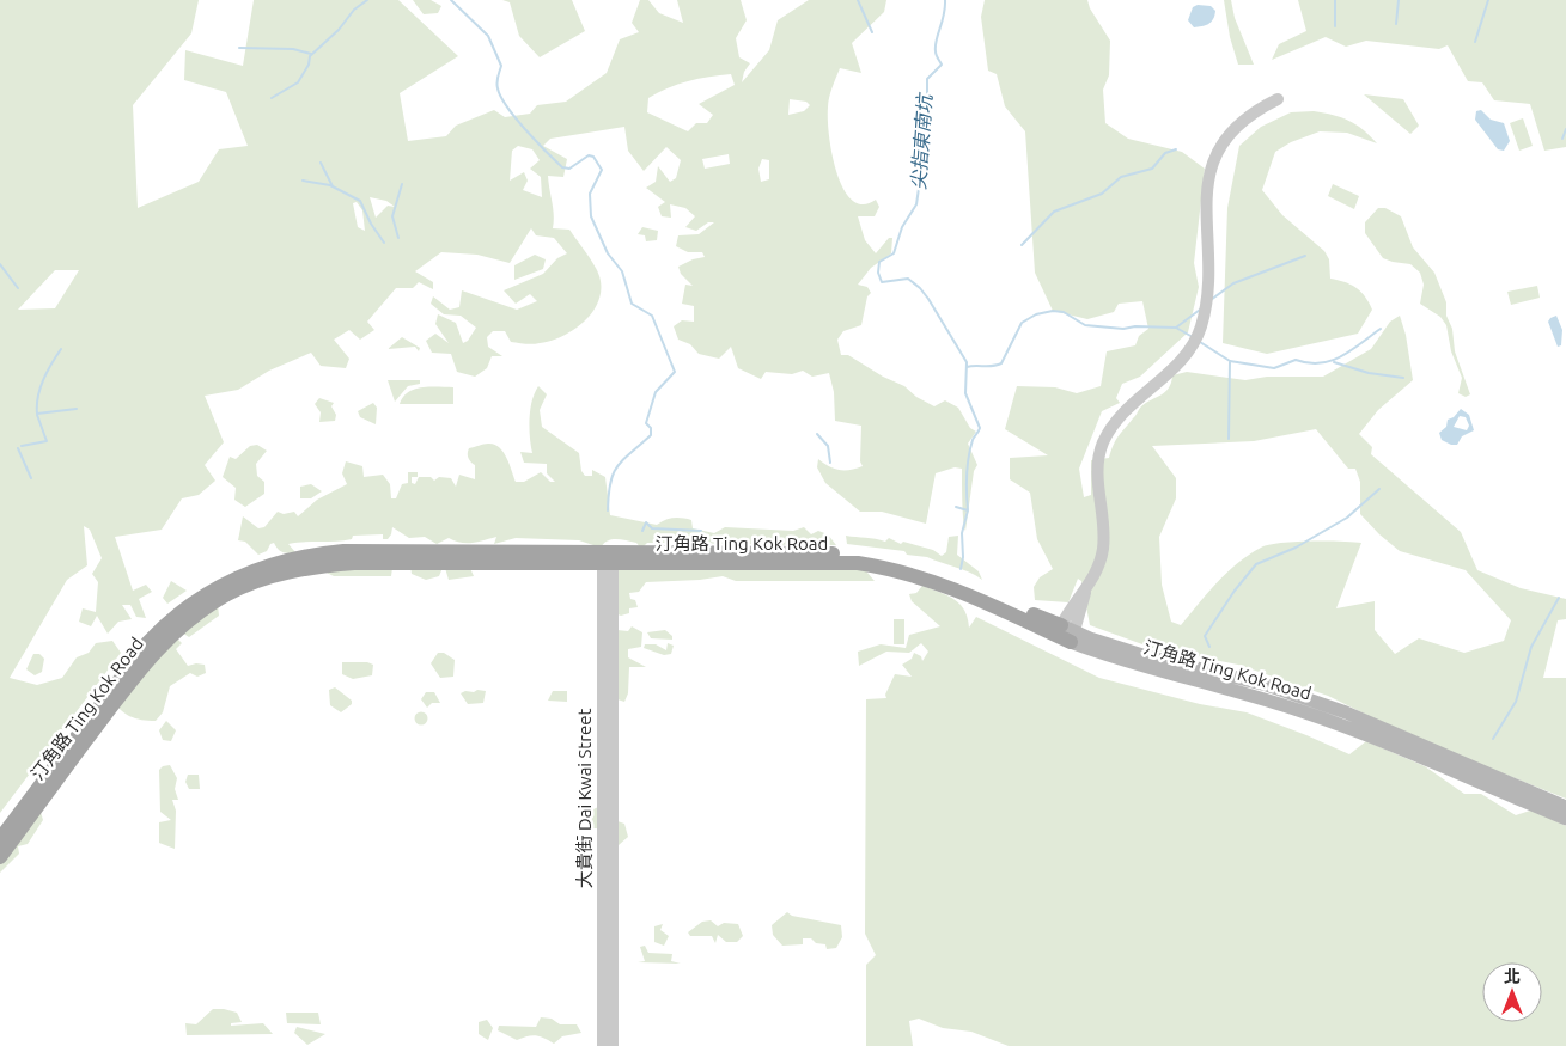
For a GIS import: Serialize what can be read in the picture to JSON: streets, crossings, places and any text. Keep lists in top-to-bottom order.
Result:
{
  "streets": {
    "main road": ["汀角路 Ting Kok Road"],
    "street": ["大貴街 Dai Kwai Street"]
  },
  "crossings": [
    ["汀角路 Ting Kok Road", "大貴街 Dai Kwai Street"]
  ],
  "water": ["尖指東南坑"],
  "north": "top"
}
